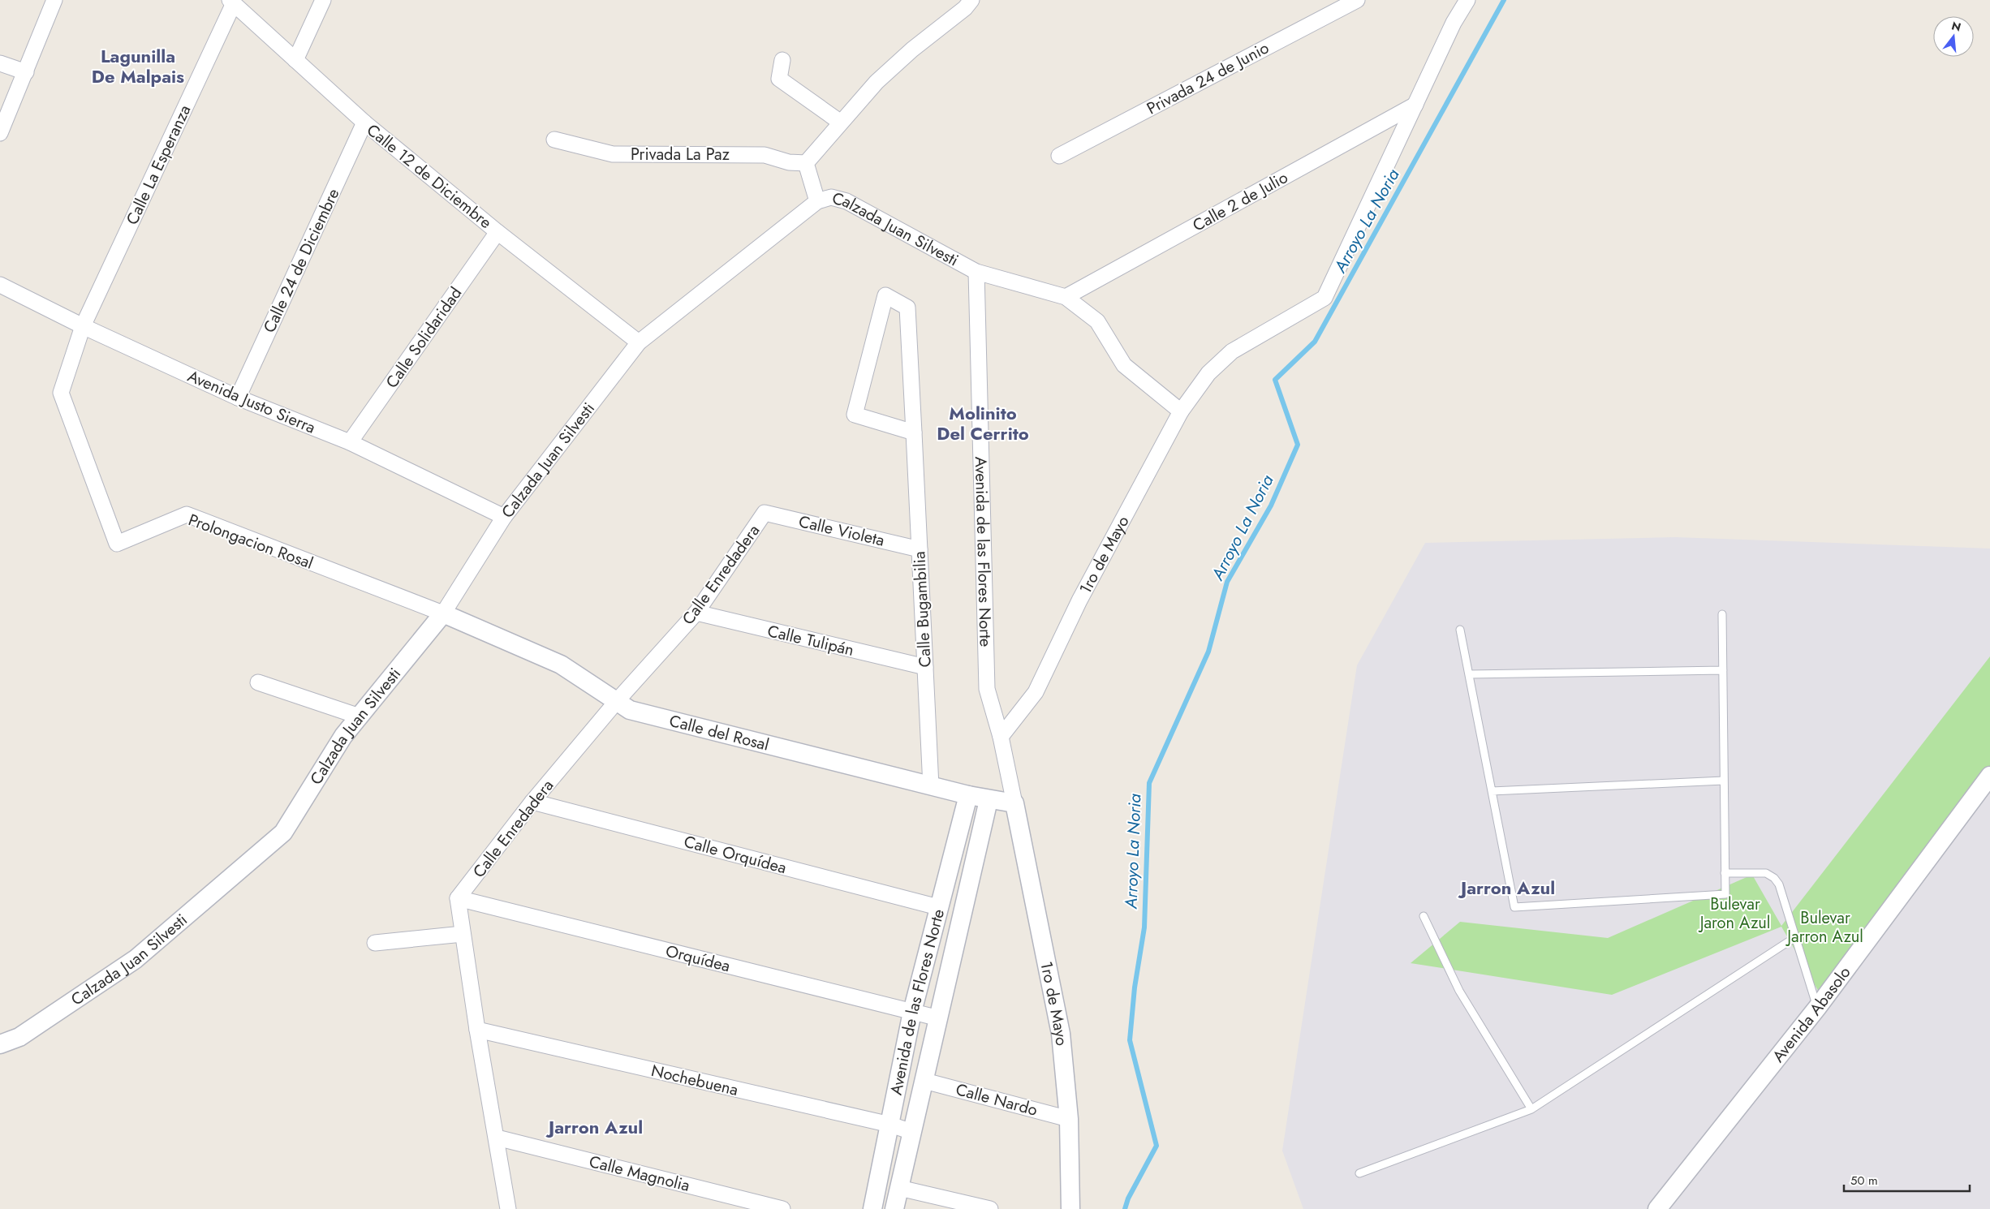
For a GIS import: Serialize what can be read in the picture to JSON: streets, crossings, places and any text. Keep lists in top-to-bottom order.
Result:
{
  "streets": {
    "street": [
      "Privada 24 de Junio",
      "Privada La Paz",
      "Calle La Esperanza",
      "Calle 12 de Diciembre",
      "Calle 2 de Julio",
      "Calzada Juan Silvesti",
      "Calle 24 de Diciembre",
      "Calle Solidaridad",
      "Avenida Justo Sierra",
      "Calle Violeta",
      "Prolongacion Rosal",
      "Avenida de las Flores Norte",
      "1ro de Mayo",
      "Calle Enredadera",
      "Calle Bugambilia",
      "Calle Tulipán",
      "Calle del Rosal",
      "Calle Orquídea",
      "Orquídea",
      "Avenida Abasolo",
      "Nochebuena",
      "Calle Nardo",
      "Calle Magnolia"
    ]
  },
  "crossings": [
    ["Calle La Esperanza", "Calle 12 de Diciembre"],
    ["Calle La Esperanza", "Avenida Justo Sierra"],
    ["Calle La Esperanza", "Prolongacion Rosal"],
    ["Calle 12 de Diciembre", "Calzada Juan Silvesti"],
    ["Calle 12 de Diciembre", "Calle 24 de Diciembre"],
    ["Calle 12 de Diciembre", "Calle Solidaridad"],
    ["Calle 2 de Julio", "Calzada Juan Silvesti"],
    ["Calle 2 de Julio", "1ro de Mayo"],
    ["Calzada Juan Silvesti", "Avenida Justo Sierra"],
    ["Calzada Juan Silvesti", "Prolongacion Rosal"],
    ["Calzada Juan Silvesti", "Avenida de las Flores Norte"],
    ["Calzada Juan Silvesti", "1ro de Mayo"],
    ["Calzada Juan Silvesti", "Calle del Rosal"],
    ["Calle 24 de Diciembre", "Avenida Justo Sierra"],
    ["Calle Solidaridad", "Avenida Justo Sierra"],
    ["Avenida Justo Sierra", "Prolongacion Rosal"],
    ["Calle Violeta", "Calle Enredadera"],
    ["Calle Violeta", "Calle Bugambilia"],
    ["Prolongacion Rosal", "Calle del Rosal"],
    ["Avenida de las Flores Norte", "1ro de Mayo"],
    ["Avenida de las Flores Norte", "Calle del Rosal"],
    ["Avenida de las Flores Norte", "Calle Orquídea"],
    ["Avenida de las Flores Norte", "Orquídea"],
    ["Avenida de las Flores Norte", "Nochebuena"],
    ["Avenida de las Flores Norte", "Calle Nardo"],
    ["1ro de Mayo", "Calle del Rosal"],
    ["1ro de Mayo", "Calle Nardo"],
    ["Calle Enredadera", "Calle Tulipán"],
    ["Calle Enredadera", "Calle del Rosal"],
    ["Calle Enredadera", "Calle Orquídea"],
    ["Calle Enredadera", "Orquídea"],
    ["Calle Bugambilia", "Calle Tulipán"],
    ["Calle Bugambilia", "Calle del Rosal"]
  ],
  "districts": [
    "Lagunilla De Malpais",
    "Molinito Del Cerrito",
    "Jarron Azul",
    "Jarron Azul"
  ],
  "water": ["Arroyo La Noria"],
  "parks": ["Bulevar Jaron Azul", "Bulevar Jarron Azul"],
  "scale_bar": "50 m",
  "north": "top"
}
